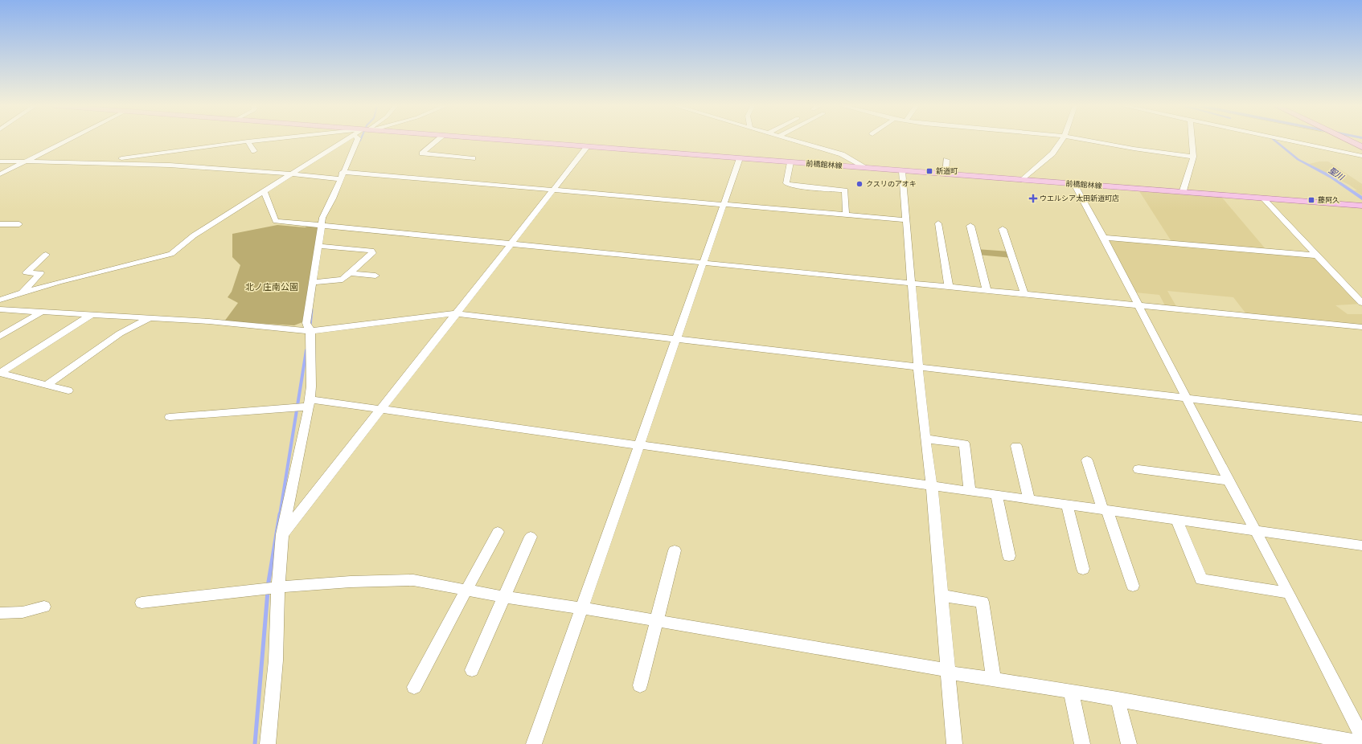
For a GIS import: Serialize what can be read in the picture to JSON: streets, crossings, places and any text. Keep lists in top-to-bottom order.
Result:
{
  "streets": {
    "main road": ["前橋館林線"]
  },
  "water": ["聖川"],
  "parks": ["北ノ庄南公園"],
  "places": {
    "transit": ["新道町", "藤阿久"],
    "other": ["クスリのアオキ"],
    "health": ["ウエルシア太田新道町店"]
  }
}
